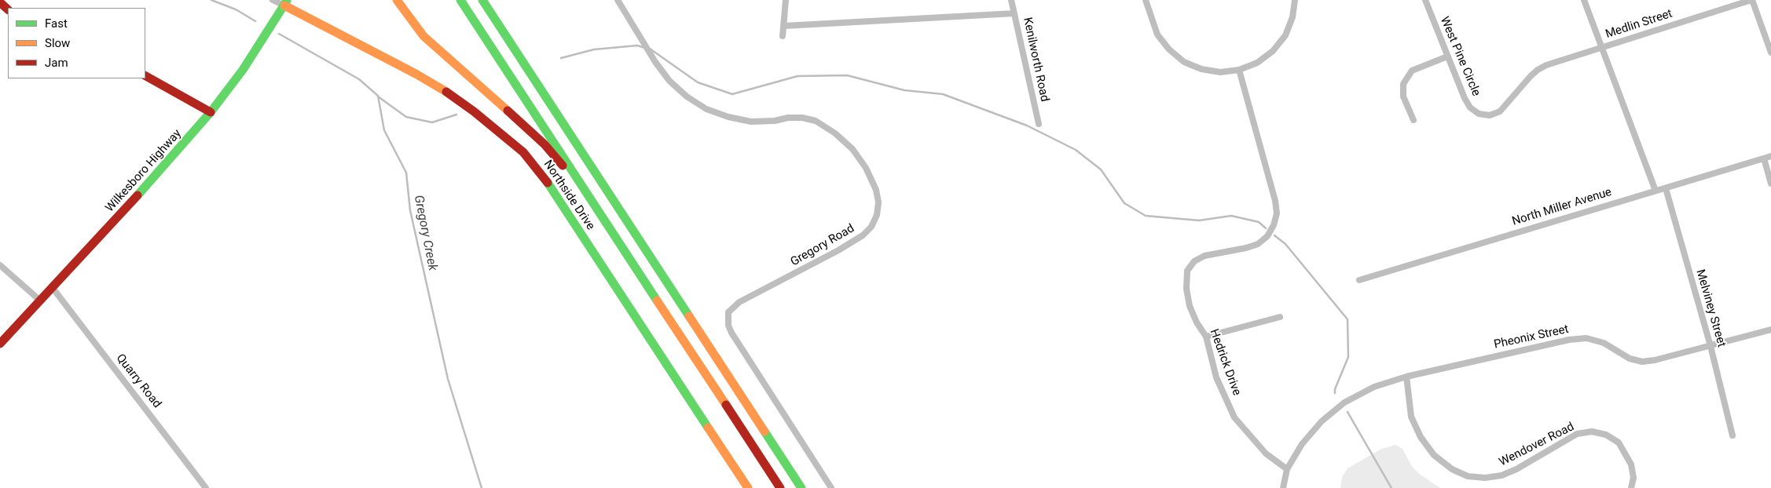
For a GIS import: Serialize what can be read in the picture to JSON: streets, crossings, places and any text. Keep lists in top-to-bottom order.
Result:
{
  "streets": {
    "main road": ["Wilkesboro Highway", "Northside Drive"],
    "street": [
      "Medlin Street",
      "West Pine Circle",
      "Kenilworth Road",
      "North Miller Avenue",
      "Gregory Road",
      "Melviney Street",
      "Pheonix Street",
      "Hedrick Drive",
      "Quarry Road",
      "Wendover Road"
    ]
  },
  "crossings": [
    ["Medlin Street", "West Pine Circle"],
    ["Wilkesboro Highway", "Northside Drive"],
    ["Wilkesboro Highway", "Quarry Road"],
    ["North Miller Avenue", "Melviney Street"],
    ["Melviney Street", "Pheonix Street"],
    ["Pheonix Street", "Hedrick Drive"],
    ["Pheonix Street", "Wendover Road"]
  ],
  "water": ["Gregory Creek"],
  "legend": ["Fast", "Slow", "Jam"]
}
